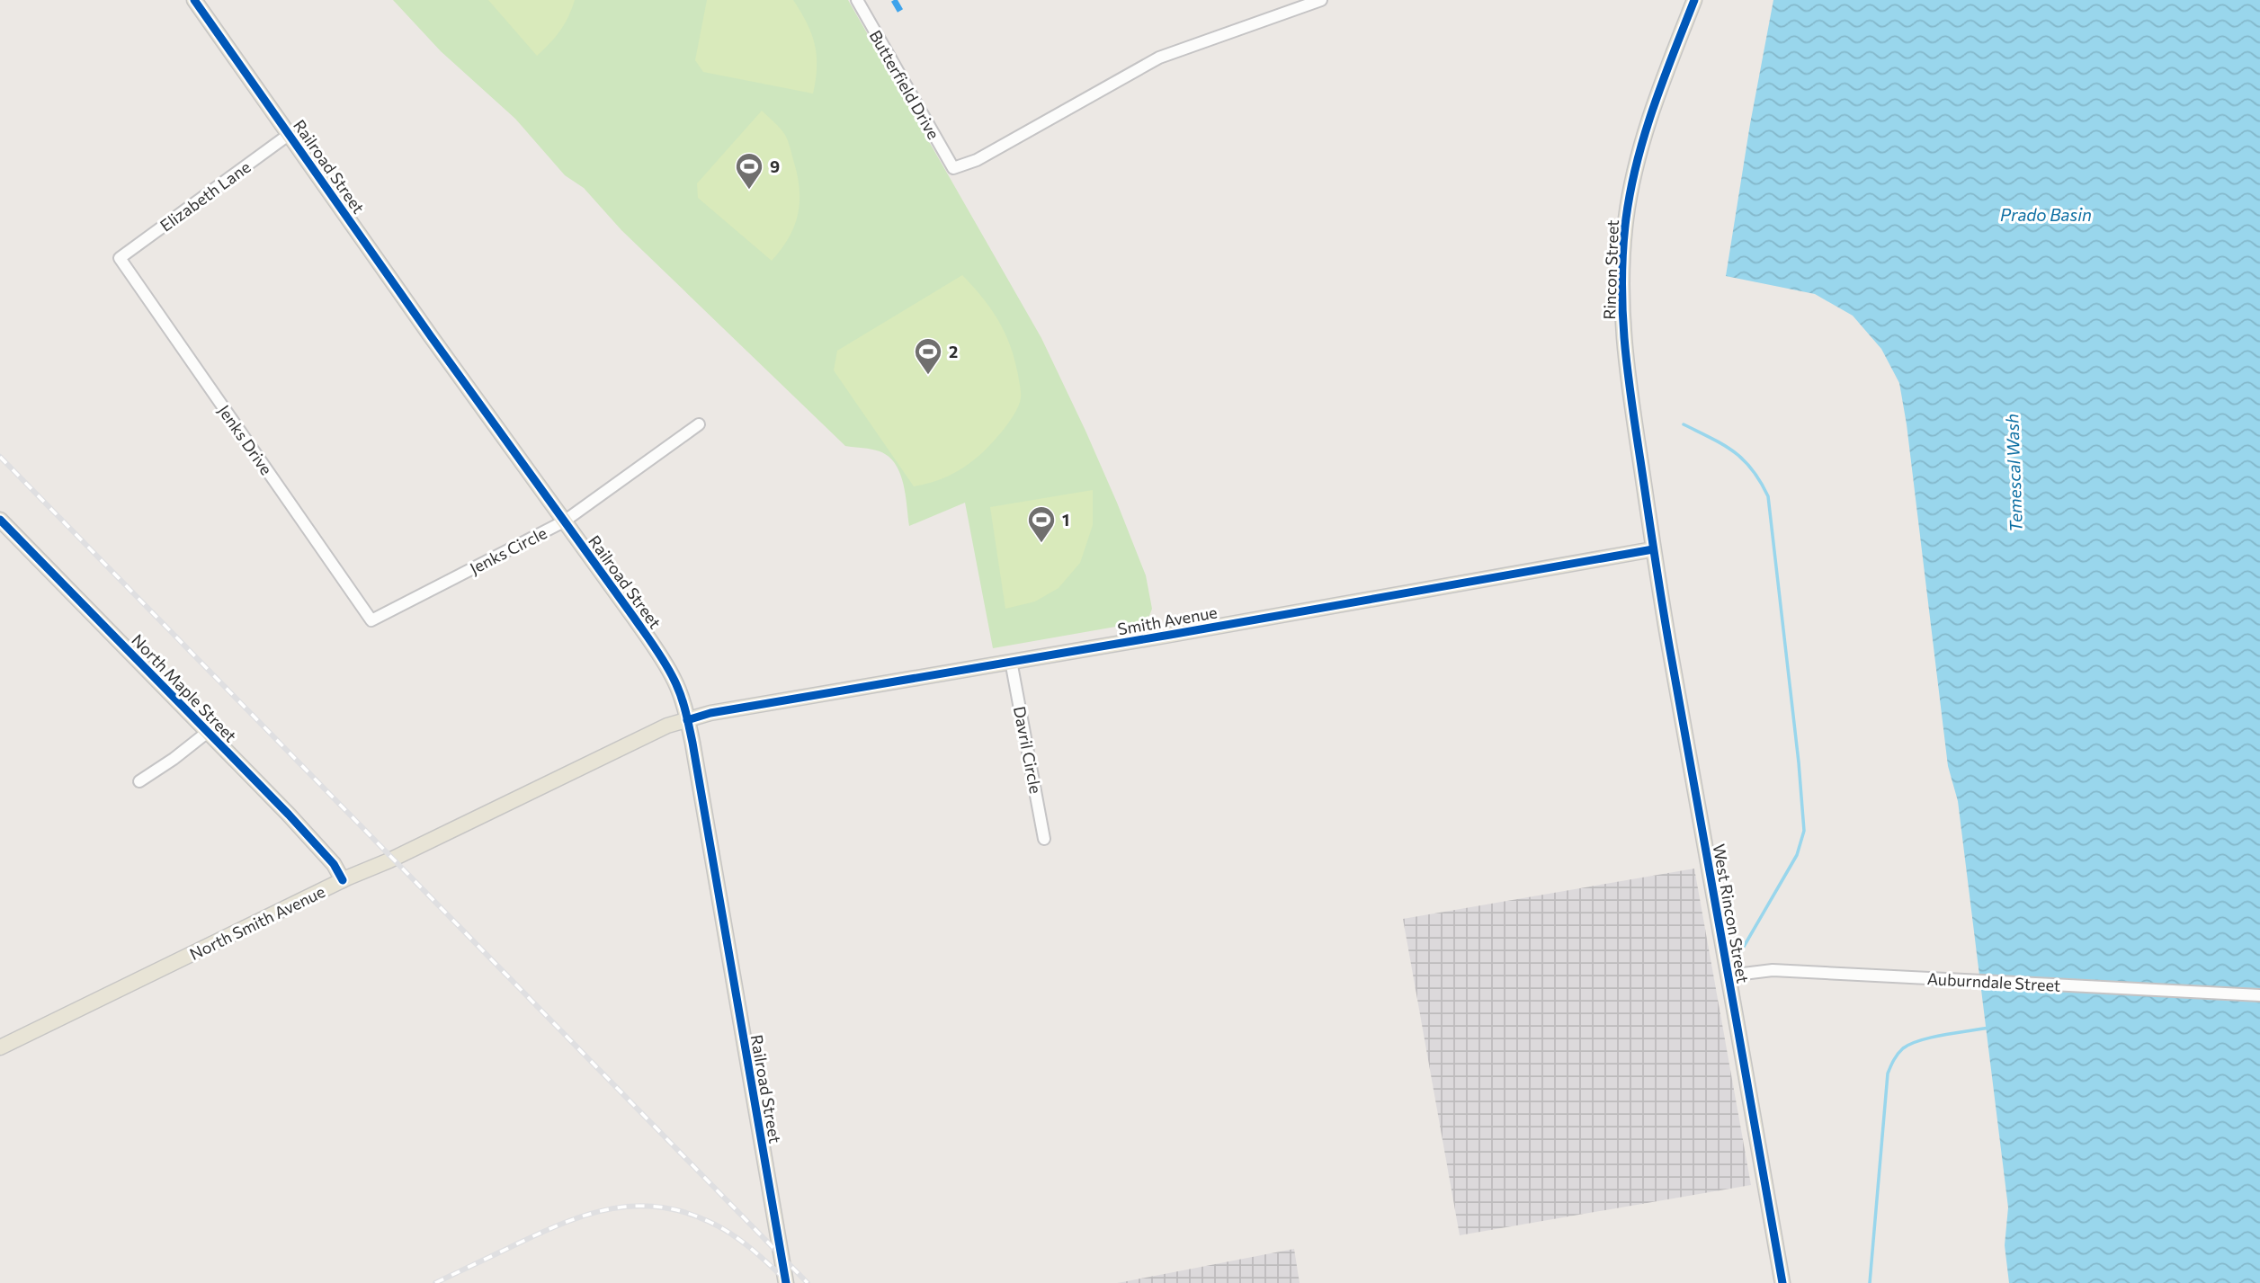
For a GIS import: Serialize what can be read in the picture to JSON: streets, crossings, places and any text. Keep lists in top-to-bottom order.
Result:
{
  "streets": {
    "main road": [
      "Railroad Street",
      "Rincon Street",
      "Smith Avenue",
      "North Maple Street",
      "West Rincon Street",
      "North Smith Avenue"
    ],
    "street": [
      "Butterfield Drive",
      "Elizabeth Lane",
      "Jenks Drive",
      "Jenks Circle",
      "Davril Circle",
      "Auburndale Street"
    ]
  },
  "crossings": [
    ["Railroad Street", "Elizabeth Lane"],
    ["Railroad Street", "Jenks Circle"],
    ["Railroad Street", "Smith Avenue"],
    ["Railroad Street", "North Smith Avenue"],
    ["Elizabeth Lane", "Jenks Drive"],
    ["Rincon Street", "Smith Avenue"],
    ["Rincon Street", "West Rincon Street"],
    ["Jenks Drive", "Jenks Circle"],
    ["Smith Avenue", "Davril Circle"],
    ["Smith Avenue", "West Rincon Street"],
    ["Smith Avenue", "North Smith Avenue"],
    ["North Maple Street", "North Smith Avenue"],
    ["West Rincon Street", "Auburndale Street"]
  ],
  "water": ["Prado Basin", "Temescal Wash"],
  "places": {
    "sports": ["9", "2", "1"]
  }
}
